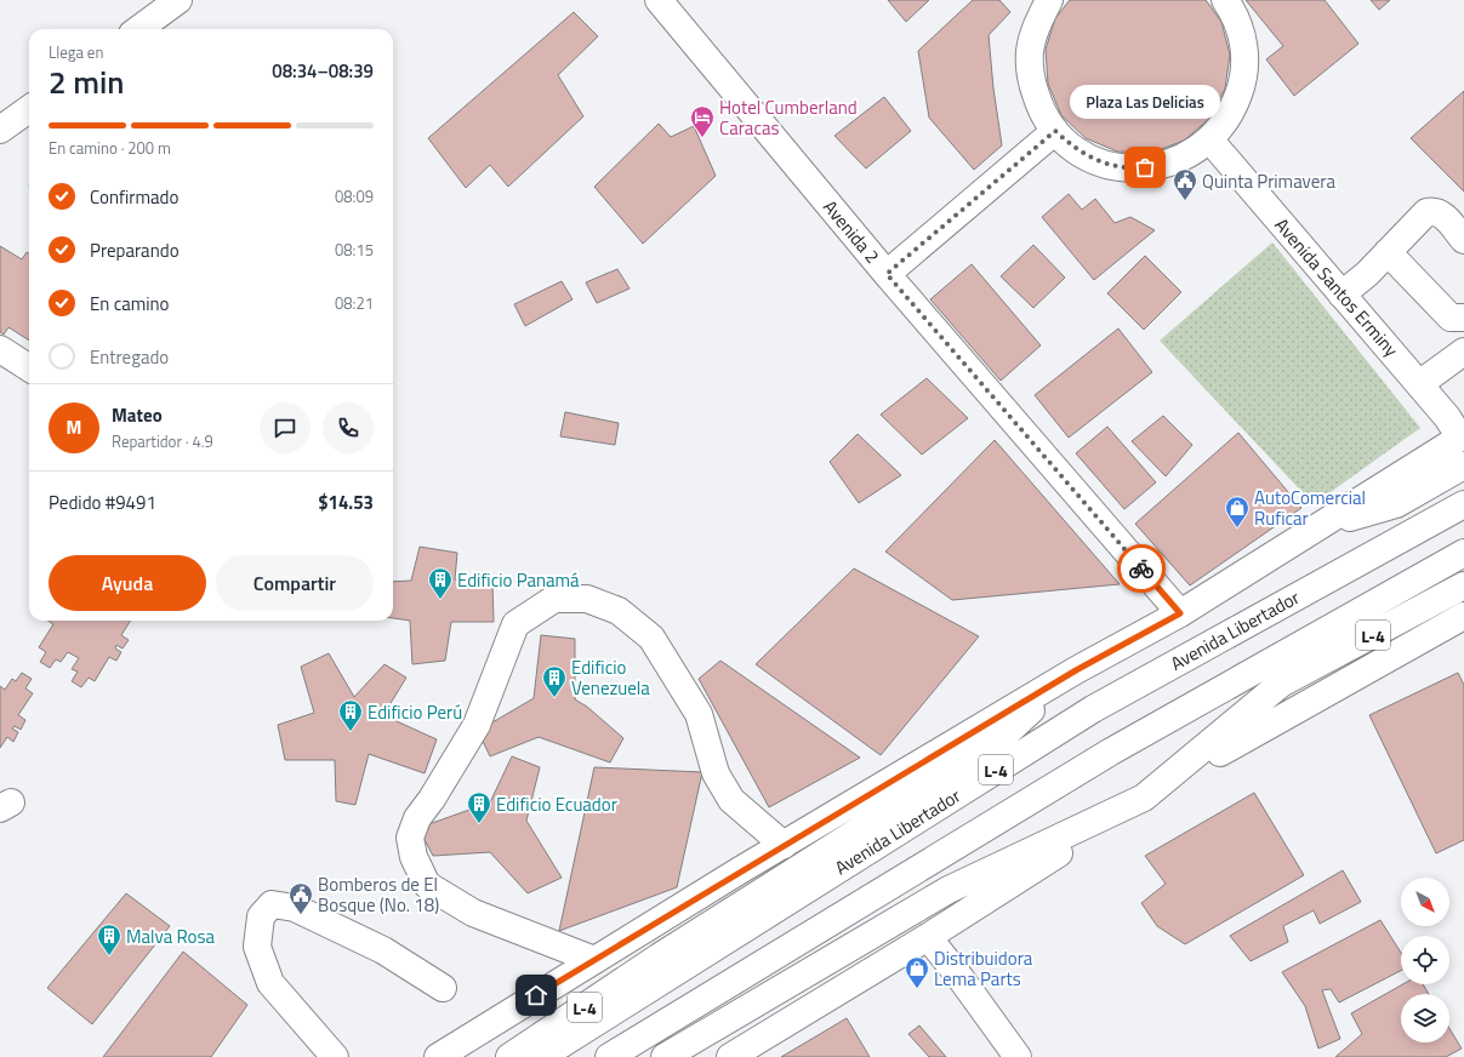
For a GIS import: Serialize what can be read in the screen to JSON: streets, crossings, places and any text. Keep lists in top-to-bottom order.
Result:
{
  "streets": {
    "main road": [
      "Avenida 2",
      "Avenida Santos Erminy",
      "Avenida Libertador",
      "L-4"
    ]
  },
  "crossings": [
    ["Avenida 2", "L-4"],
    ["Avenida Santos Erminy", "L-4"]
  ],
  "places": {
    "hotel": ["Hotel Cumberland Caracas"],
    "other": ["Plaza Las Delicias"],
    "public building": ["Quinta Primavera", "Bomberos de El Bosque (No. 18)"],
    "shop": ["AutoComercial Ruficar", "Distribuidora Lema Parts"],
    "building": [
      "Edificio Panamá",
      "Edificio Venezuela",
      "Edificio Perú",
      "Edificio Ecuador",
      "Malva Rosa"
    ]
  },
  "north": "bottom right",
  "page": {
    "heading": ["2 min", "Llega en", "08:34–08:39"],
    "panel": [
      "Mateo",
      "Repartidor · 4.9",
      "Pedido #9491",
      "$14.53"
    ],
    "bubble": "Plaza Las Delicias",
    "bar": "En camino · 200 m",
    "list": [
      ["Confirmado", "08:09"],
      ["Preparando", "08:15"],
      ["En camino", "08:21"],
      "Entregado"
    ],
    "round": "M",
    "buttons": ["Ayuda", "Compartir"]
  }
}
